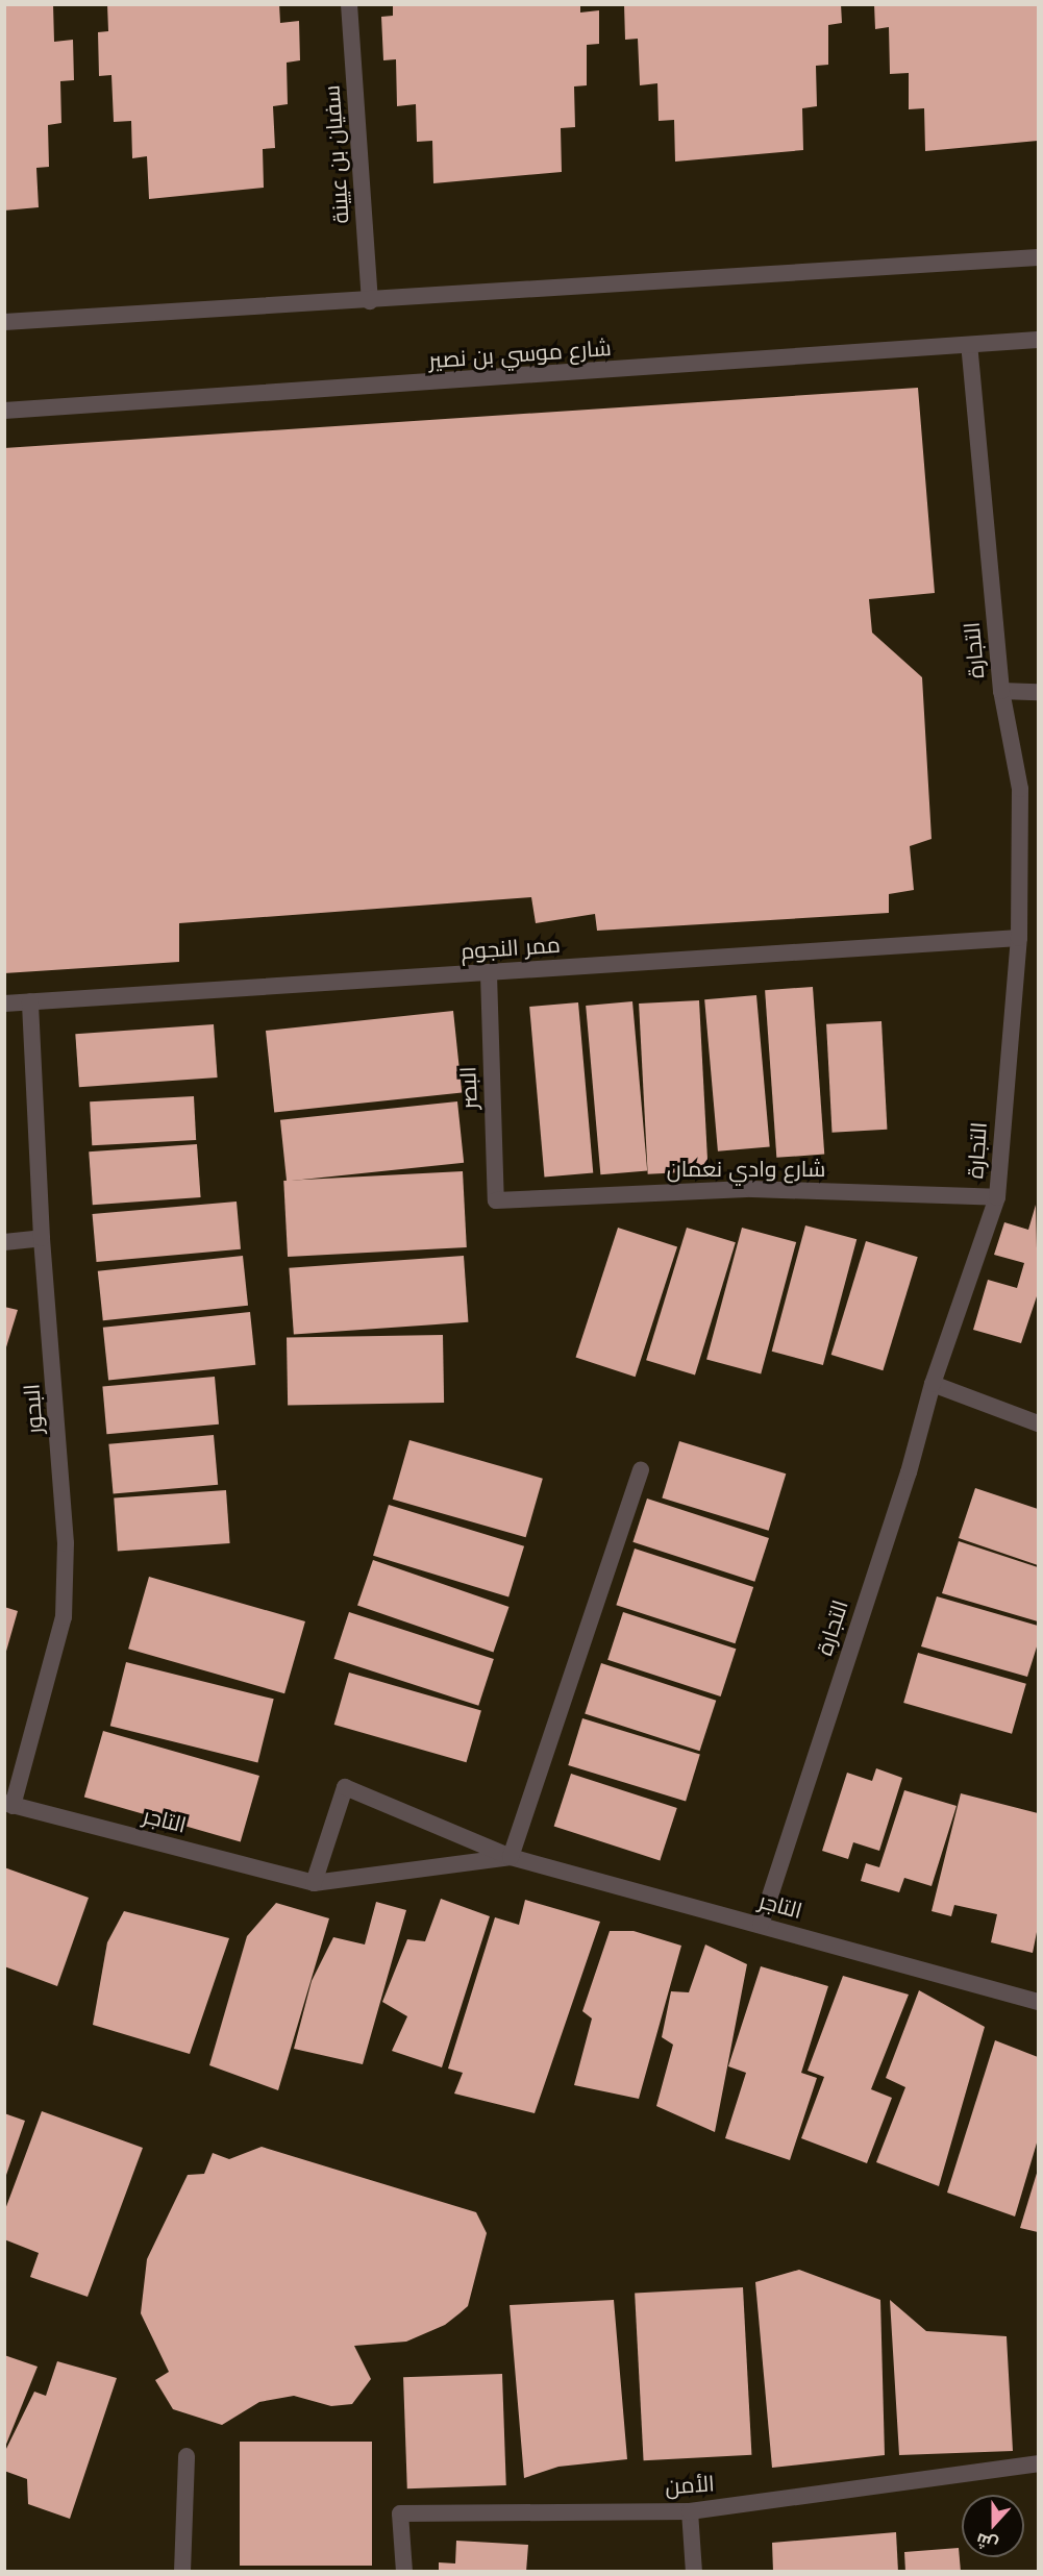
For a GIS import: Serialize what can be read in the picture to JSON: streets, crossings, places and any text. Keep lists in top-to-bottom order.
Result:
{
  "streets": {
    "street": [
      "سفيان بن عيينة",
      "شارع موسي بن نصير",
      "التجارة",
      "ممر النجوم",
      "البصر",
      "شارع وادي نعمان",
      "البحور",
      "التاجر",
      "الأمن"
    ]
  },
  "crossings": [
    ["شارع موسي بن نصير", "التجارة"],
    ["التجارة", "ممر النجوم"],
    ["التجارة", "شارع وادي نعمان"],
    ["التجارة", "التاجر"],
    ["ممر النجوم", "البصر"],
    ["ممر النجوم", "البحور"],
    ["البصر", "شارع وادي نعمان"],
    ["البحور", "التاجر"]
  ],
  "north": "bottom"
}
